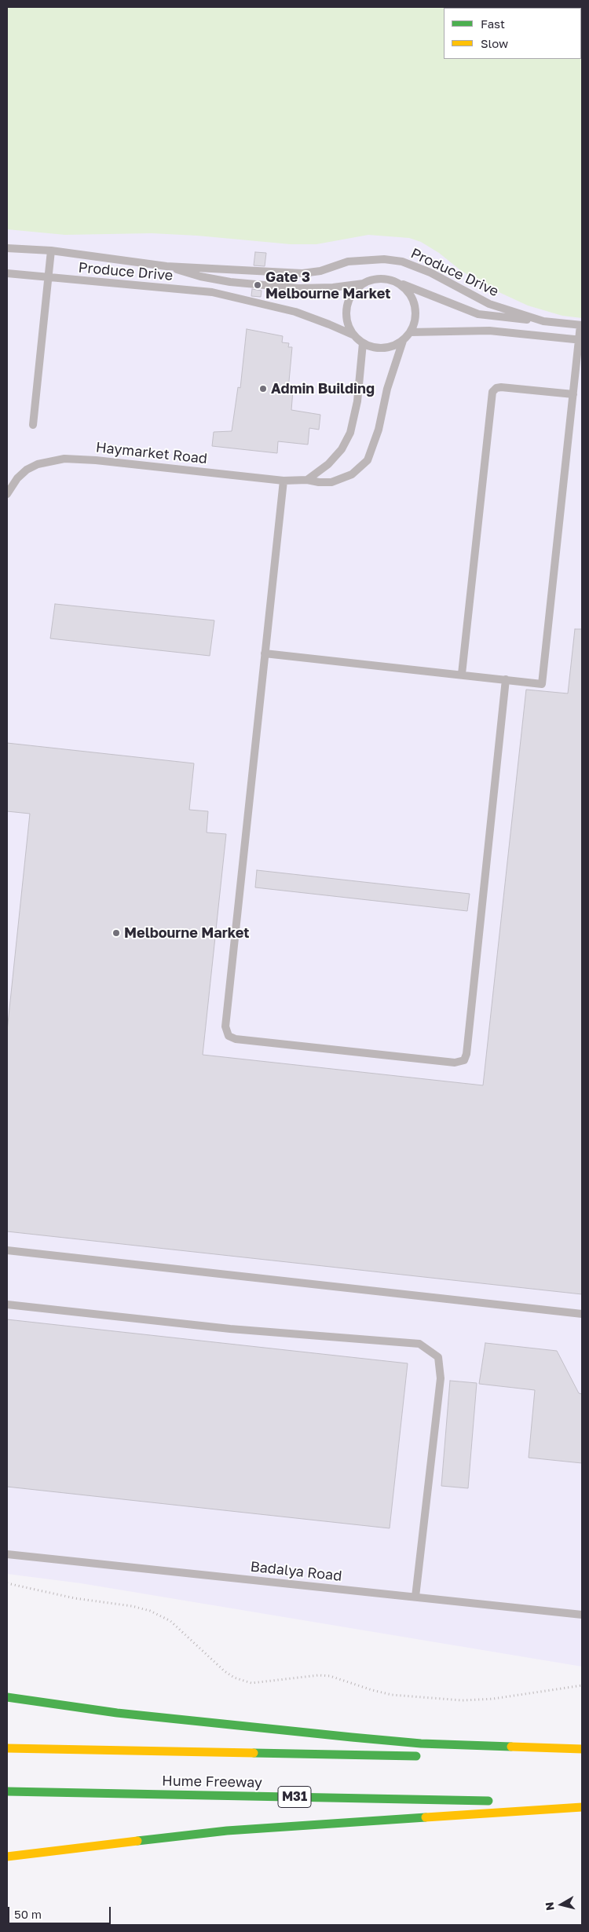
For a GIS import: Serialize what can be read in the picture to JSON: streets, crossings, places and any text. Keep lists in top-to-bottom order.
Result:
{
  "streets": {
    "highway": ["Hume Freeway", "M31"],
    "lane": ["Produce Drive", "Haymarket Road", "Badalya Road"]
  },
  "crossings": [
    ["Produce Drive", "Haymarket Road"]
  ],
  "places": ["Gate 3 Melbourne Market", "Admin Building", "Melbourne Market"],
  "legend": ["Fast", "Slow"],
  "scale_bar": "50 m",
  "north": "left"
}
